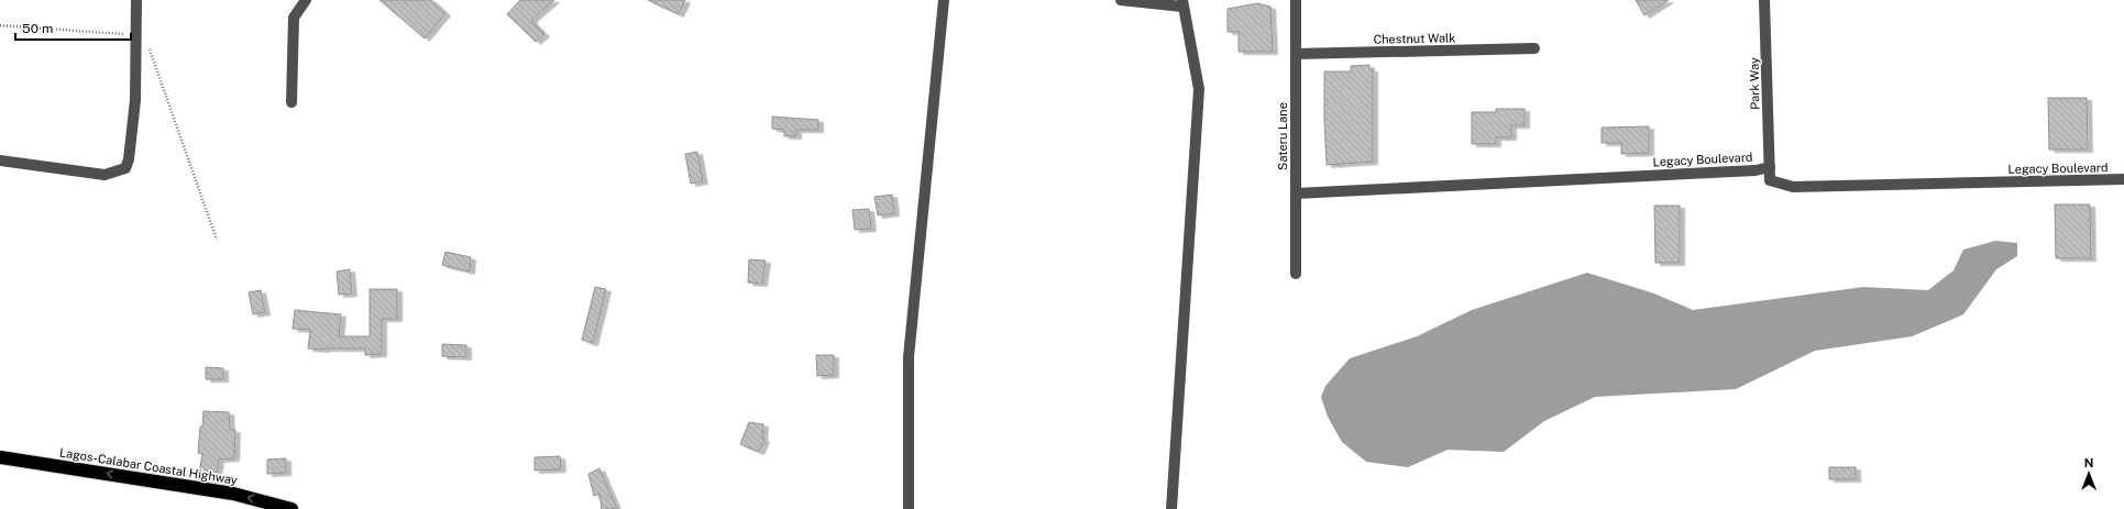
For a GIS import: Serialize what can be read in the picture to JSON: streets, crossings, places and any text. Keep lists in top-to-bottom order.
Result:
{
  "streets": {
    "highway": ["Lagos-Calabar Coastal Highway"],
    "street": [
      "Chestnut Walk",
      "Park Way",
      "Sateru Lane",
      "Legacy Boulevard"
    ]
  },
  "crossings": [
    ["Chestnut Walk", "Sateru Lane"],
    ["Park Way", "Legacy Boulevard"],
    ["Sateru Lane", "Legacy Boulevard"]
  ],
  "one_way": ["Lagos-Calabar Coastal Highway"],
  "scale_bar": "50 m",
  "north": "top"
}
